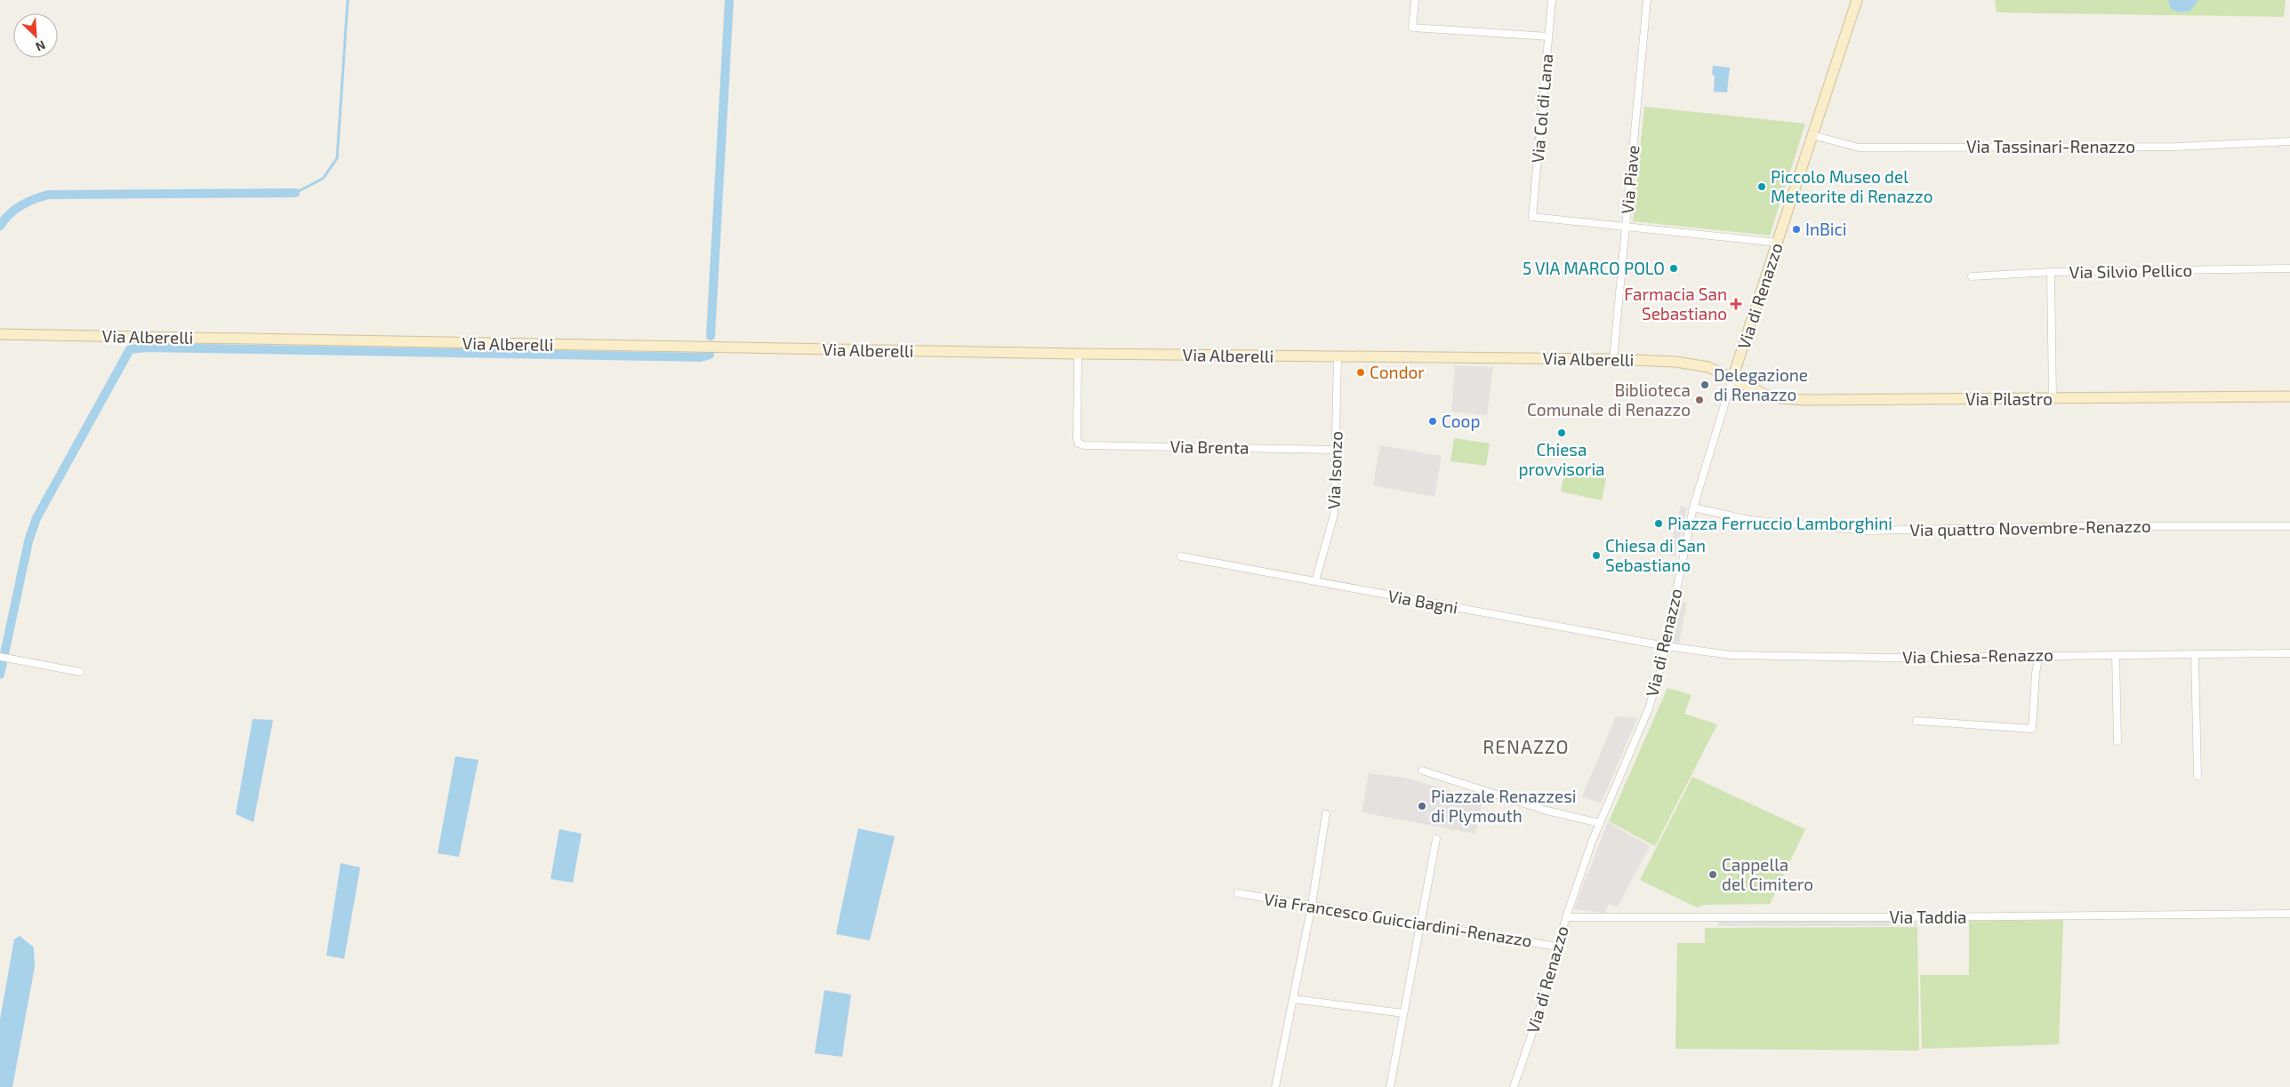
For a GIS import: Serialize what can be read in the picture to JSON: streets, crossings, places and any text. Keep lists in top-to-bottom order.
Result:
{
  "streets": {
    "street": [
      "Via Col di Lana",
      "Via Tassinari-Renazzo",
      "Via Piave",
      "Via Silvio Pellico",
      "Via di Renazzo",
      "Via Alberelli",
      "Via Pilastro",
      "Via Brenta",
      "Via Isonzo",
      "Via quattro Novembre-Renazzo",
      "Via Bagni",
      "Via Chiesa-Renazzo",
      "Via Taddia",
      "Via Francesco Guicciardini-Renazzo"
    ]
  },
  "crossings": [
    ["Via Col di Lana", "Via Piave"],
    ["Via Tassinari-Renazzo", "Via di Renazzo"],
    ["Via Piave", "Via Alberelli"],
    ["Via di Renazzo", "Via Alberelli"],
    ["Via di Renazzo", "Via Pilastro"],
    ["Via di Renazzo", "Via quattro Novembre-Renazzo"],
    ["Via di Renazzo", "Via Bagni"],
    ["Via di Renazzo", "Via Chiesa-Renazzo"],
    ["Via di Renazzo", "Via Taddia"],
    ["Via di Renazzo", "Via Francesco Guicciardini-Renazzo"],
    ["Via Alberelli", "Via Pilastro"],
    ["Via Alberelli", "Via Brenta"],
    ["Via Alberelli", "Via Isonzo"],
    ["Via Brenta", "Via Isonzo"],
    ["Via Isonzo", "Via Bagni"],
    ["Via Bagni", "Via Chiesa-Renazzo"]
  ],
  "districts": ["RENAZZO"],
  "places": {
    "other": [
      "Piccolo Museo del Meteorite di Renazzo",
      "InBici",
      "5 VIA MARCO POLO",
      "Condor",
      "Delegazione di Renazzo",
      "Biblioteca Comunale di Renazzo",
      "Coop",
      "Chiesa provvisoria",
      "Piazza Ferruccio Lamborghini",
      "Chiesa di San Sebastiano",
      "Piazzale Renazzesi di Plymouth",
      "Cappella del Cimitero"
    ],
    "health": ["Farmacia San Sebastiano"]
  },
  "north": "bottom right"
}
